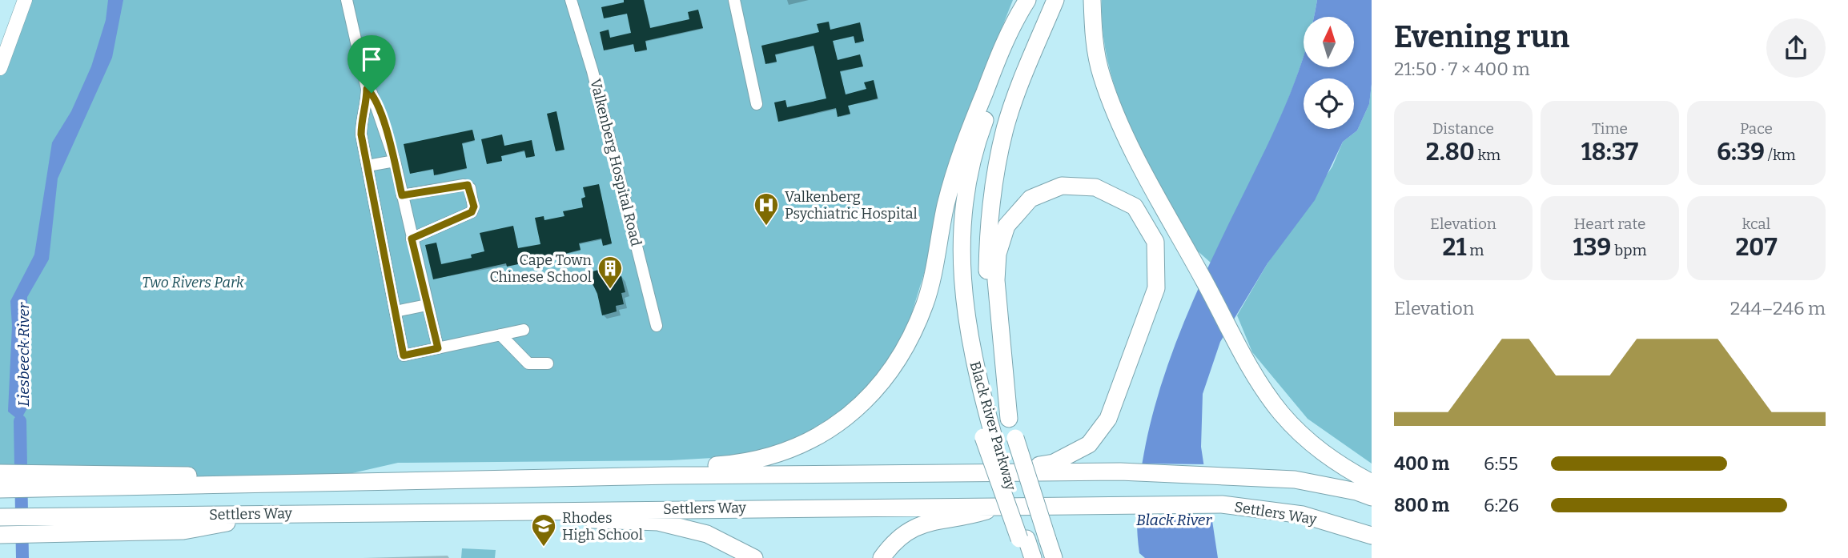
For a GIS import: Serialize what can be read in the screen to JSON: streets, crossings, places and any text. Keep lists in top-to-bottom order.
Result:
{
  "streets": {
    "highway": ["Black River Parkway", "Settlers Way"],
    "lane": ["Valkenberg Hospital Road"]
  },
  "water": ["Liesbeeck River", "Black River"],
  "parks": ["Two Rivers Park"],
  "places": {
    "hospital": ["Valkenberg Psychiatric Hospital"],
    "building": ["Cape Town Chinese School"],
    "school or university": ["Rhodes High School"]
  },
  "north": "top",
  "page": {
    "heading": ["Evening run", "21:50 · 7 × 400 m"],
    "stats": [
      ["Distance", "2.80 km"],
      ["Time", "18:37"],
      ["Pace", "6:39 /km"],
      ["Elevation", "21 m"],
      ["Heart rate", "139 bpm"],
      ["kcal", "207"]
    ],
    "chart": ["Elevation", "244–246 m"],
    "list": [
      {
        "name": "400 m",
        "note": "6:55"
      },
      {
        "name": "800 m",
        "note": "6:26"
      }
    ]
  }
}
